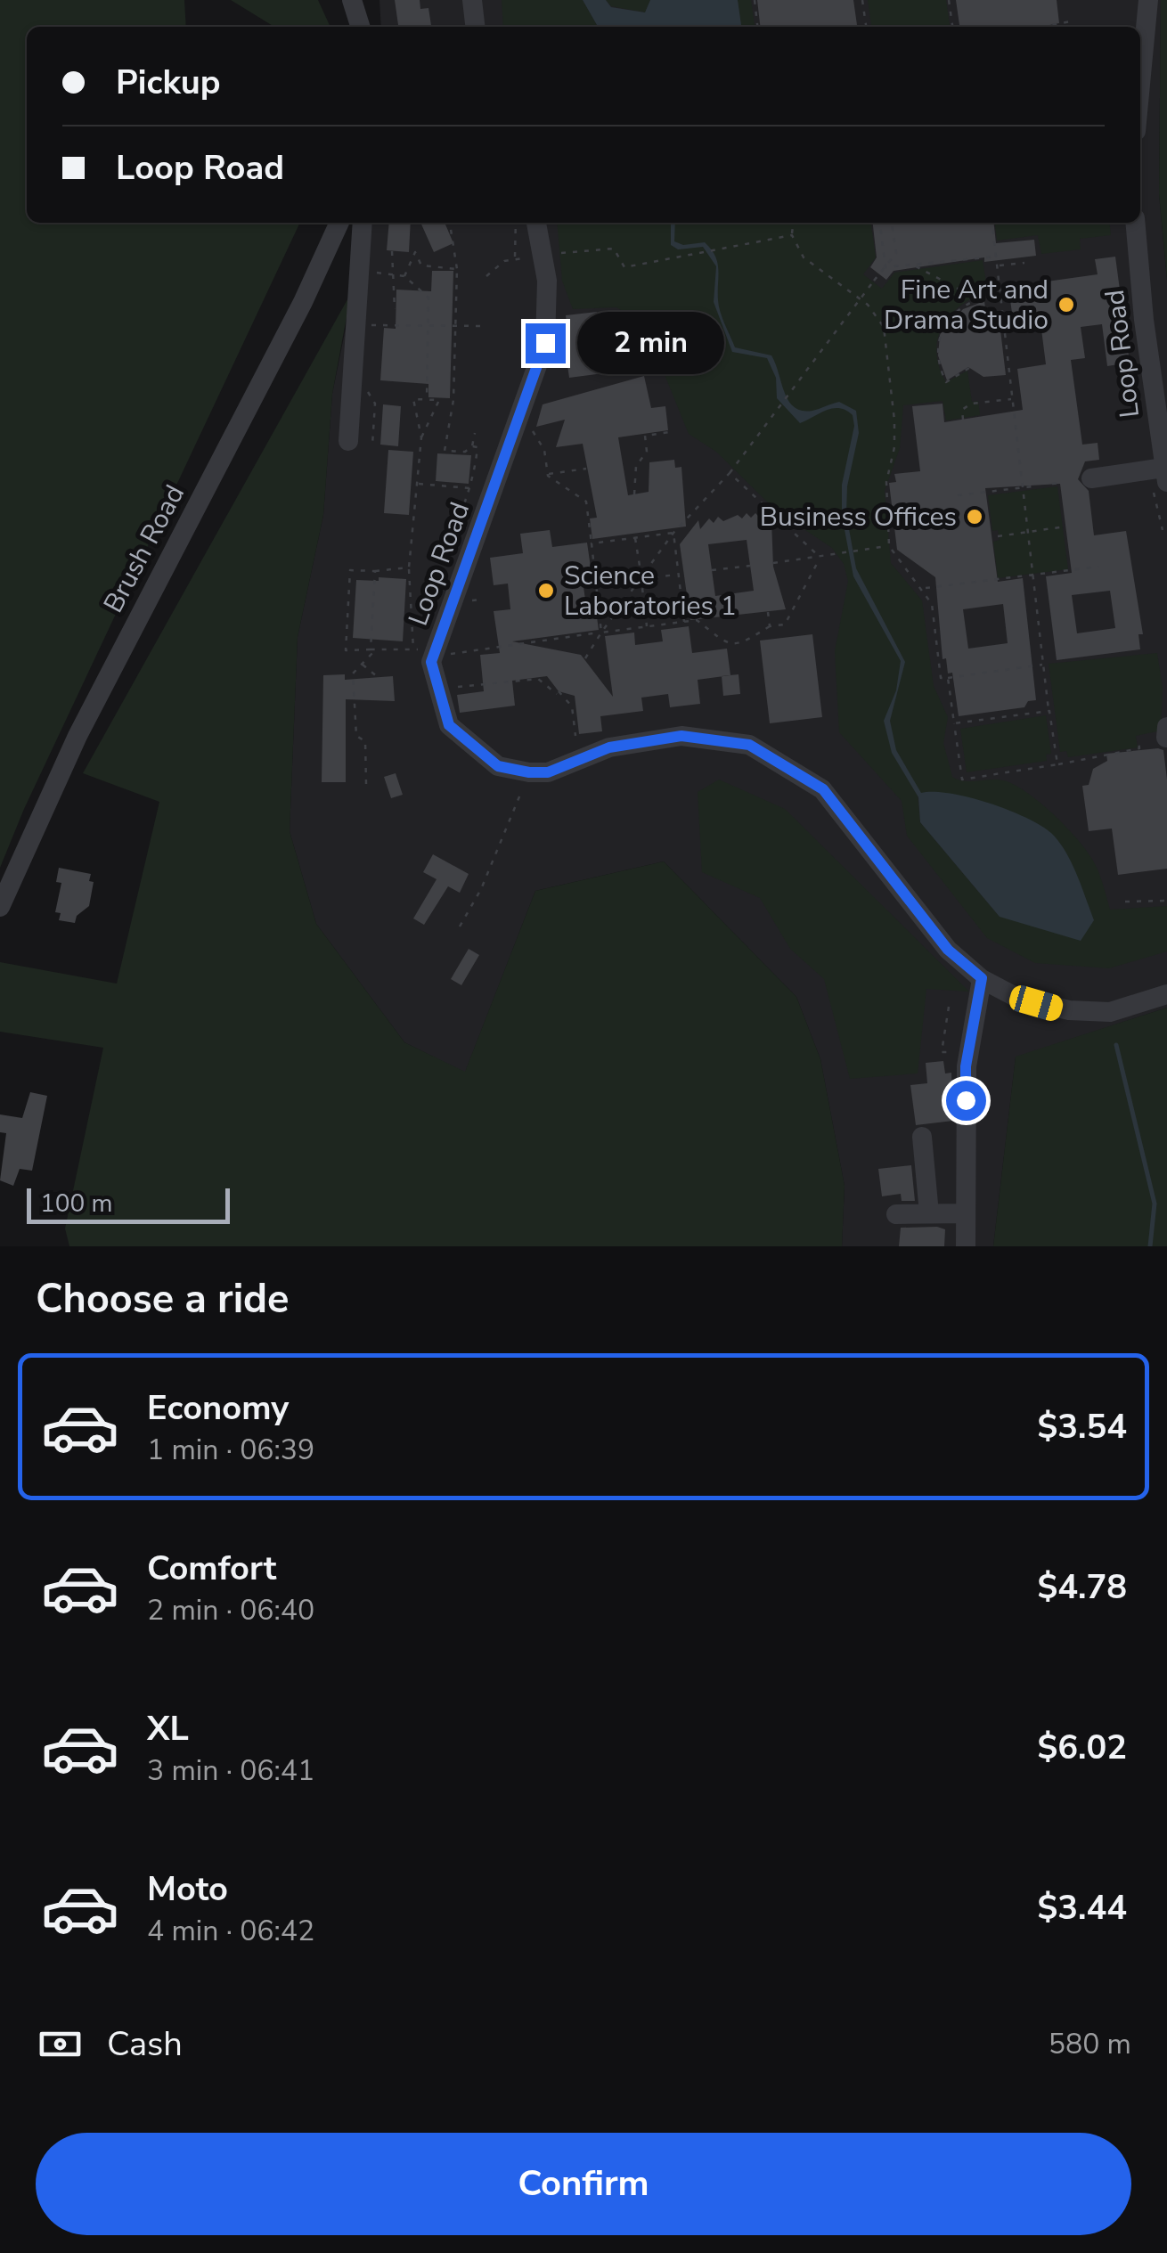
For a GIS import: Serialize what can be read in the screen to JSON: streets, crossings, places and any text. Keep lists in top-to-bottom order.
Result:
{
  "streets": {
    "street": ["Loop Road", "Brush Road"]
  },
  "places": ["Fine Art and Drama Studio", "Business Offices", "Science Laboratories 1"],
  "scale_bar": "100 m",
  "page": {
    "banner": ["Pickup", "Loop Road"],
    "bubble": "2 min",
    "scale": "100 m",
    "heading": "Choose a ride",
    "list": [
      {
        "name": "Economy",
        "note": "1 min · 06:39",
        "value": "$3.54"
      },
      {
        "name": "Comfort",
        "note": "2 min · 06:40",
        "value": "$4.78"
      },
      {
        "name": "XL",
        "note": "3 min · 06:41",
        "value": "$6.02"
      },
      {
        "name": "Moto",
        "note": "4 min · 06:42",
        "value": "$3.44"
      }
    ],
    "pay": ["Cash", "580 m"],
    "buttons": "Confirm"
  }
}
